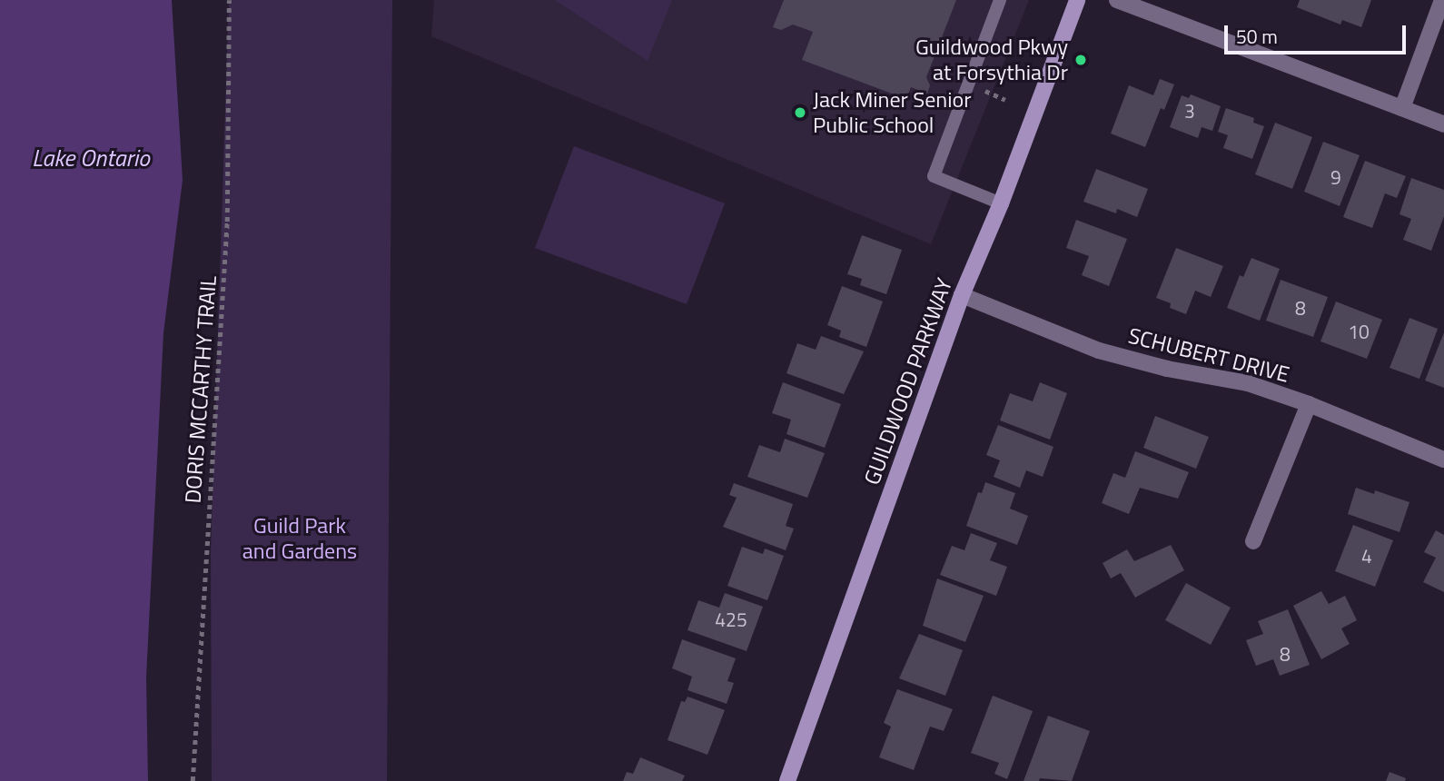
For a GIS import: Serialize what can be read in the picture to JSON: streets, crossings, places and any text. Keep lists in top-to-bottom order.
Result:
{
  "streets": {
    "street": ["SCHUBERT DRIVE", "GUILDWOOD PARKWAY"],
    "path": ["DORIS MCCARTHY TRAIL"]
  },
  "crossings": [
    ["SCHUBERT DRIVE", "GUILDWOOD PARKWAY"]
  ],
  "water": ["Lake Ontario"],
  "parks": ["Guild Park and Gardens"],
  "places": ["Guildwood Pkwy at Forsythia Dr", "Jack Miner Senior Public School"],
  "house_numbers": [
    "3",
    "9",
    "8",
    "10",
    "4",
    "425",
    "8"
  ],
  "scale_bar": "50 m"
}
